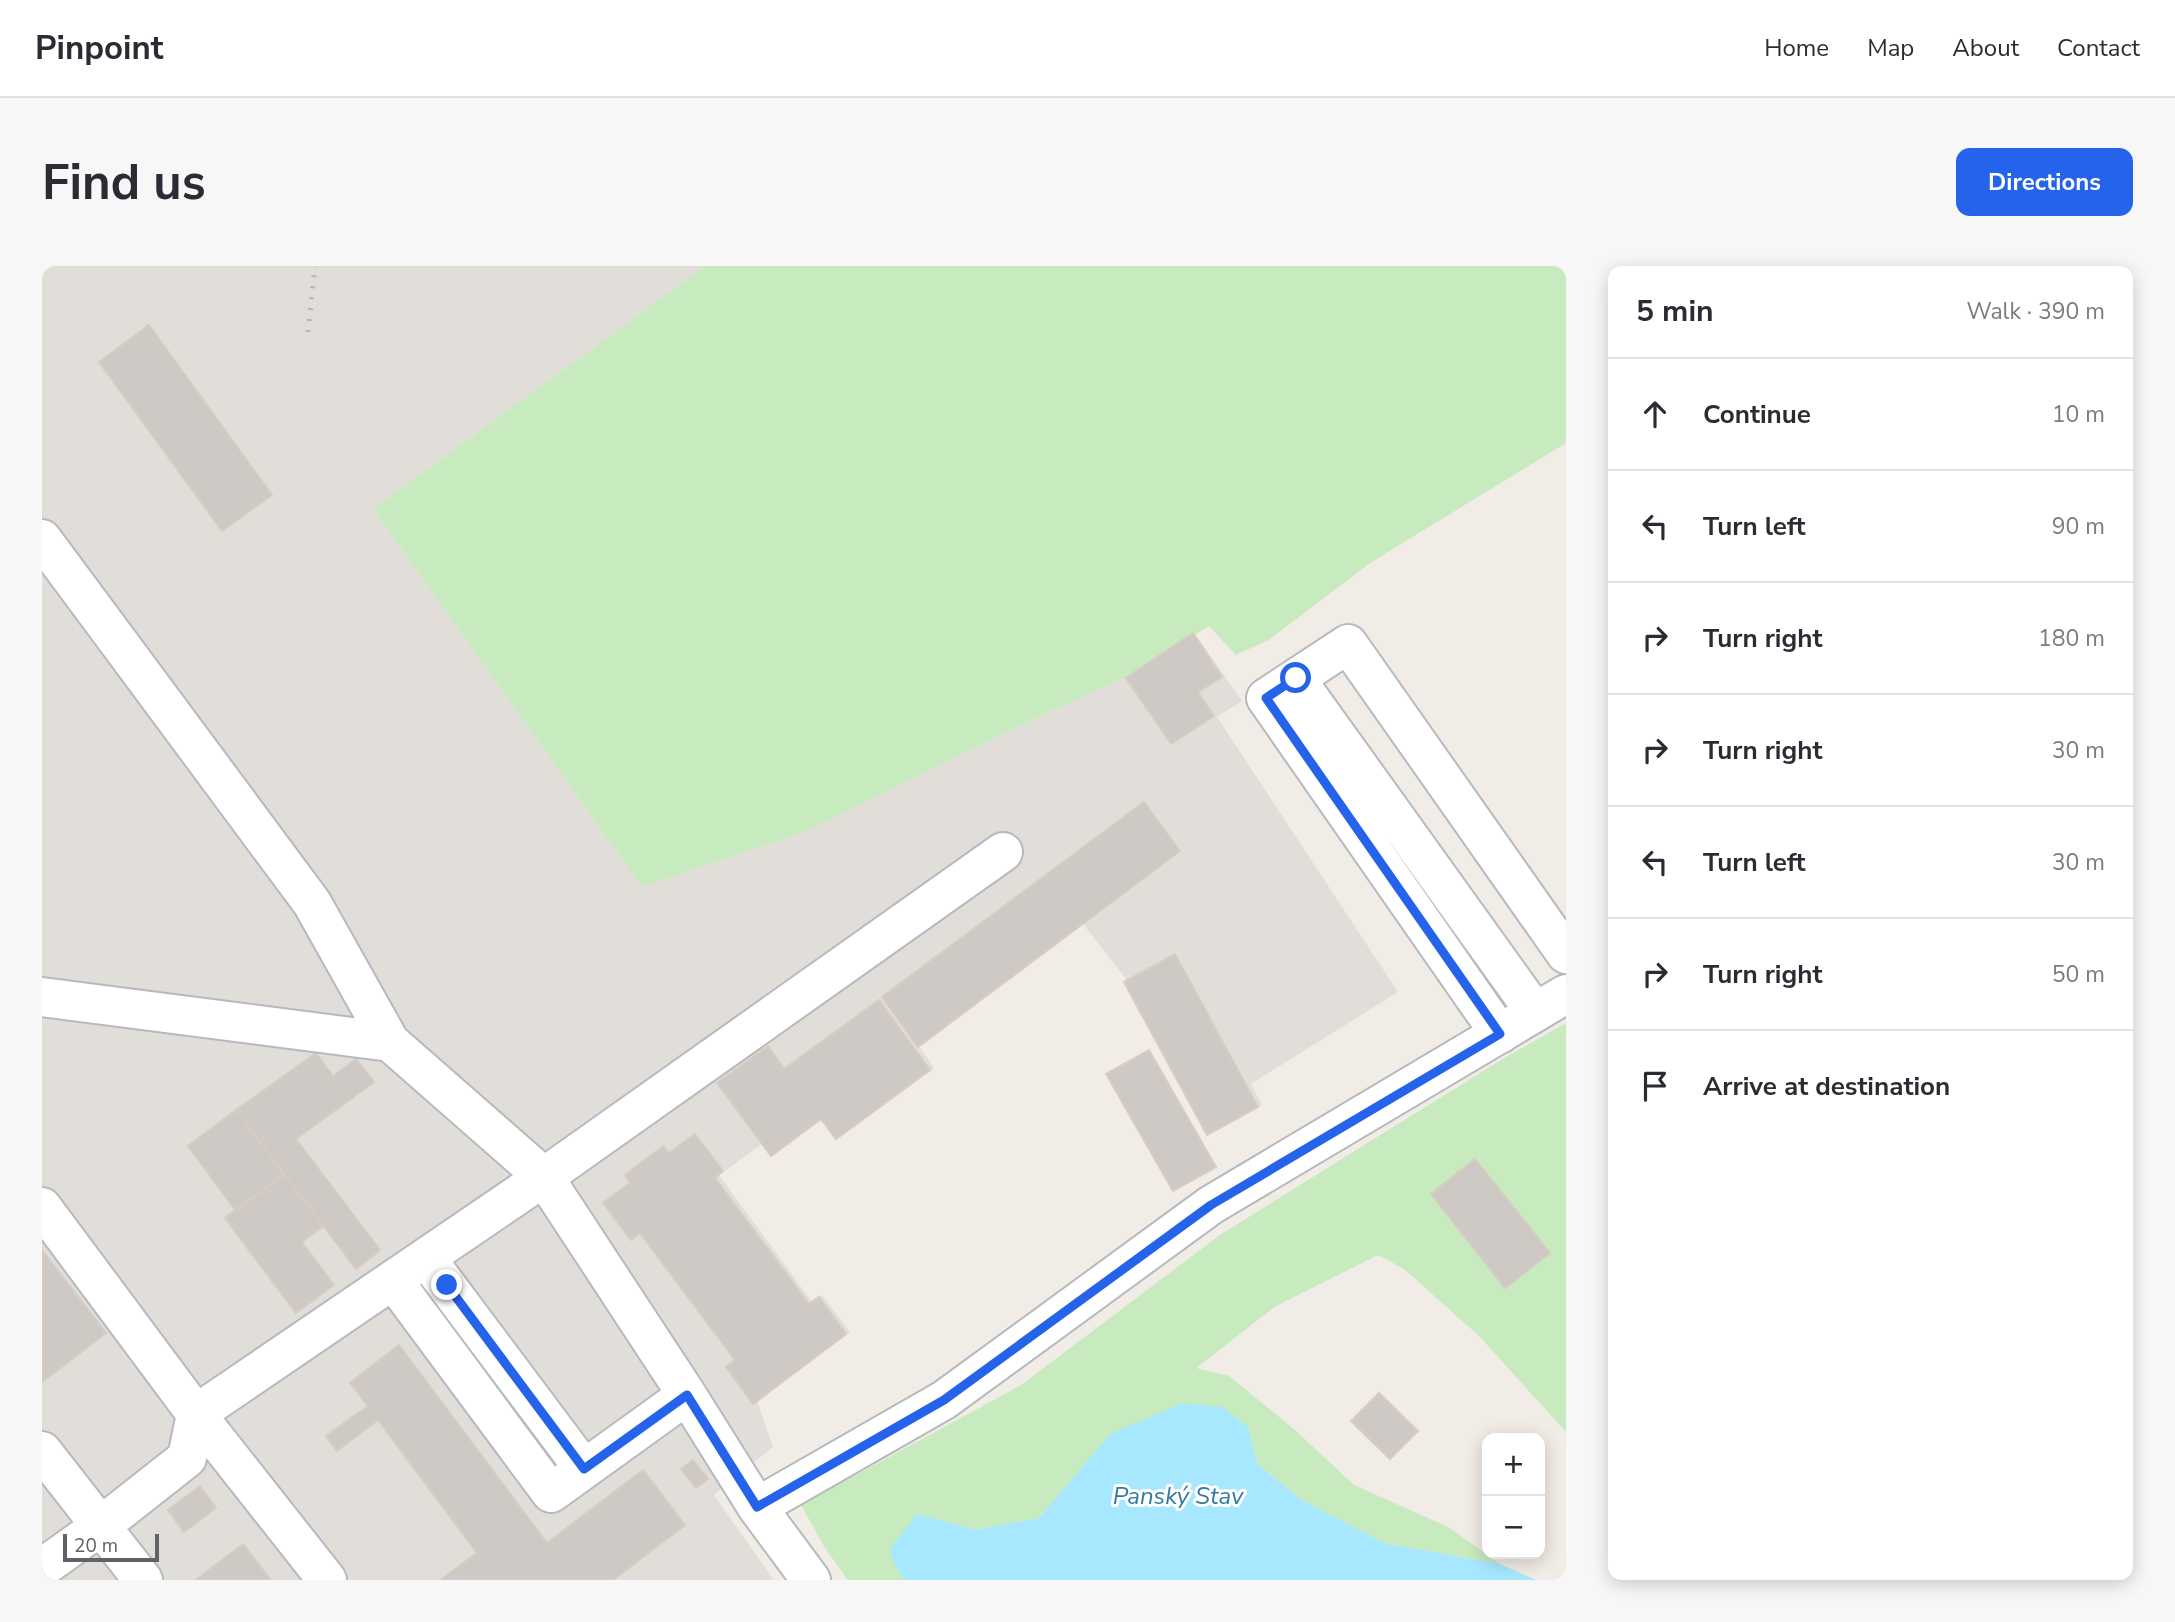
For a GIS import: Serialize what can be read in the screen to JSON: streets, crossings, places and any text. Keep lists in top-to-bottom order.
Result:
{
  "water": ["Panský Stav"],
  "scale_bar": "20 m",
  "page": {
    "header": "Pinpoint",
    "nav": [
      "Home",
      "Map",
      "About",
      "Contact"
    ],
    "buttons": "Directions",
    "title": "Find us",
    "heading": ["5 min", "Walk · 390 m"],
    "list": [
      ["Continue", "10 m"],
      ["Turn left", "90 m"],
      ["Turn right", "180 m"],
      ["Turn right", "30 m"],
      ["Turn left", "30 m"],
      ["Turn right", "50 m"],
      "Arrive at destination"
    ],
    "map_buttons": ["+", "−"],
    "scale": "20 m"
  }
}
